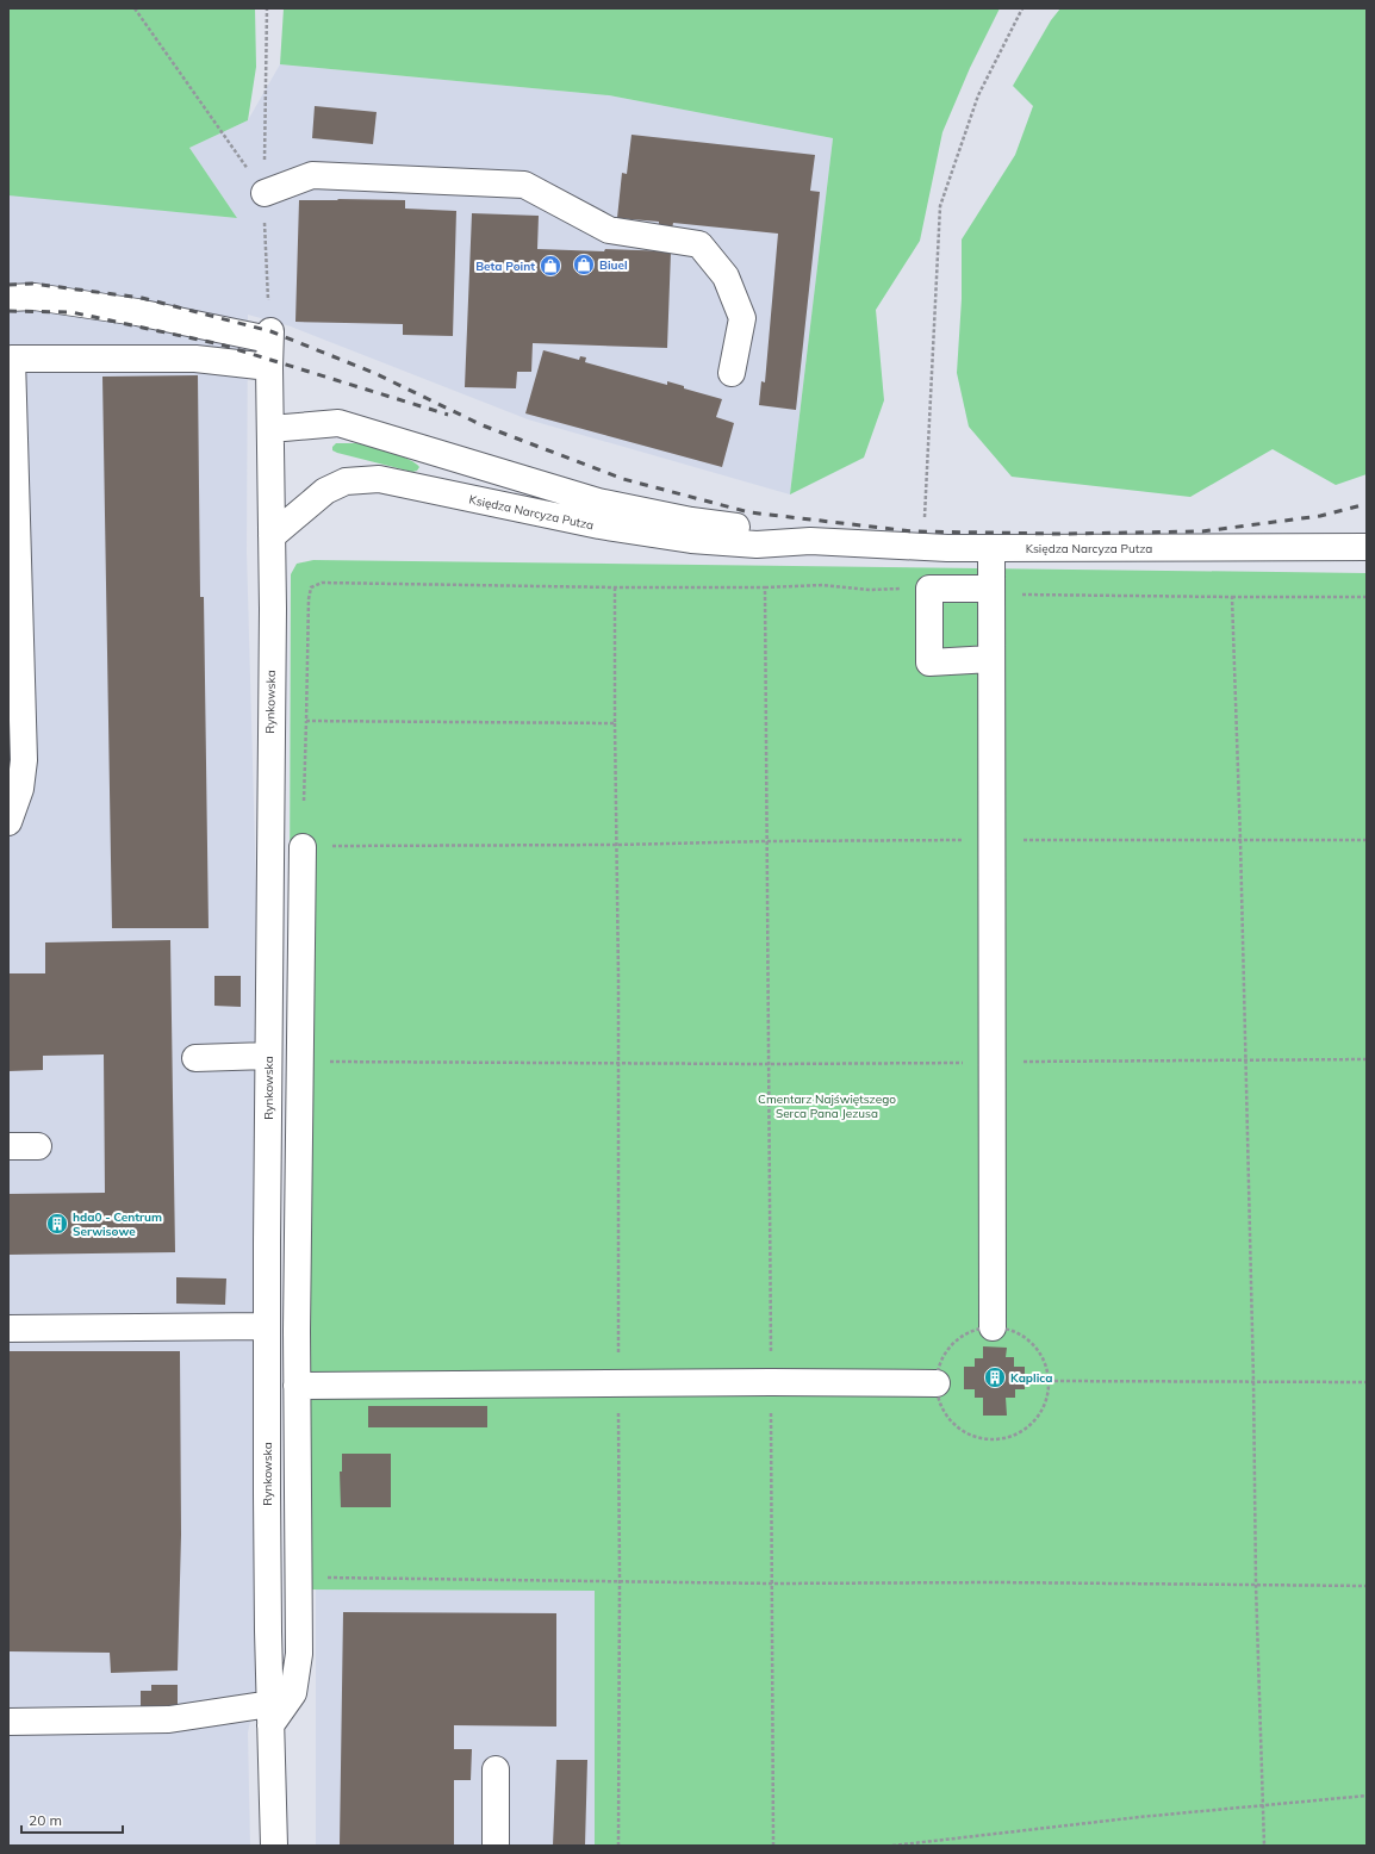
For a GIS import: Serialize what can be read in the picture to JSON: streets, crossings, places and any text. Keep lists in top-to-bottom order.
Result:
{
  "streets": {
    "street": ["Księdza Narcyza Putza", "Rynkowska"]
  },
  "crossings": [
    ["Księdza Narcyza Putza", "Rynkowska"]
  ],
  "parks": ["Cmentarz Najświętszego Serca Pana Jezusa"],
  "places": {
    "shop": ["Biuel", "Beta Point"],
    "building": ["hda0 - Centrum Serwisowe", "Kaplica"]
  },
  "scale_bar": "20 m"
}
